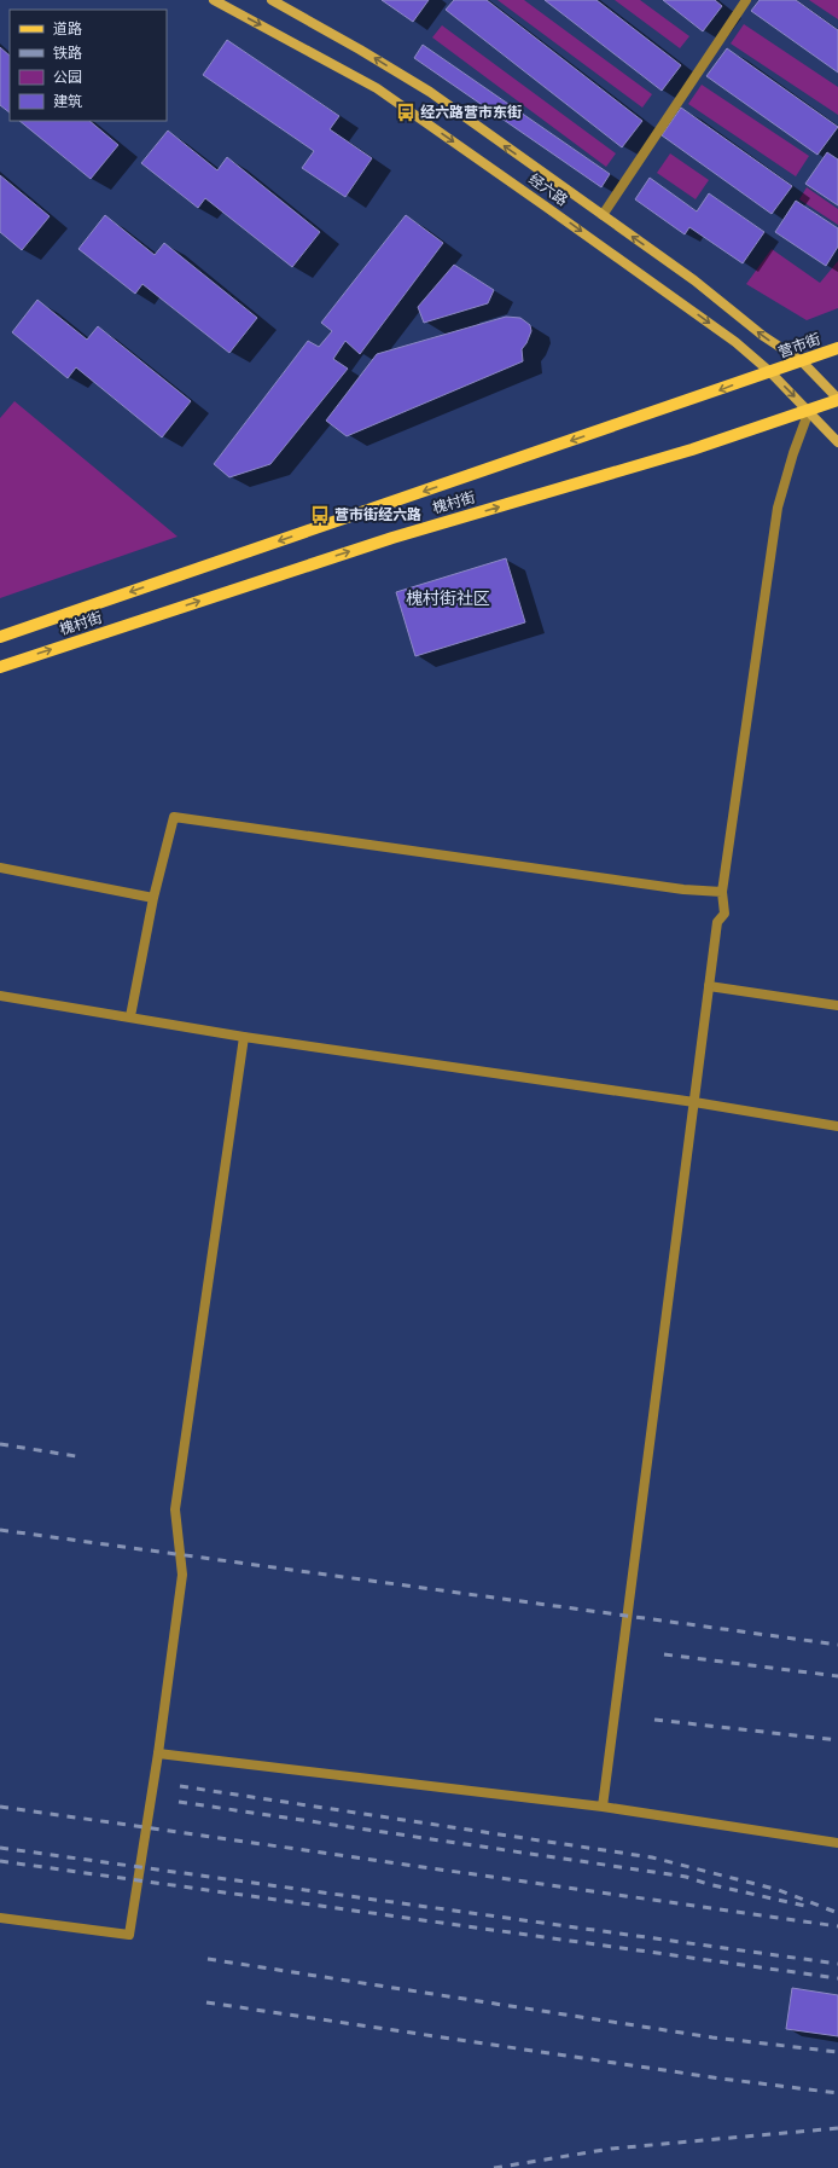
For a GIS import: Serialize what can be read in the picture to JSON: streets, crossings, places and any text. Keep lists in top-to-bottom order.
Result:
{
  "streets": {
    "main road": ["经六路", "营市街", "槐村街"]
  },
  "crossings": [
    ["经六路", "营市街"],
    ["经六路", "槐村街"],
    ["营市街", "槐村街"]
  ],
  "districts": ["槐村街社区"],
  "places": {
    "bus stop": ["经六路营市东街", "营市街经六路"]
  },
  "legend": [
    "道路",
    "铁路",
    "公园",
    "建筑"
  ]
}
